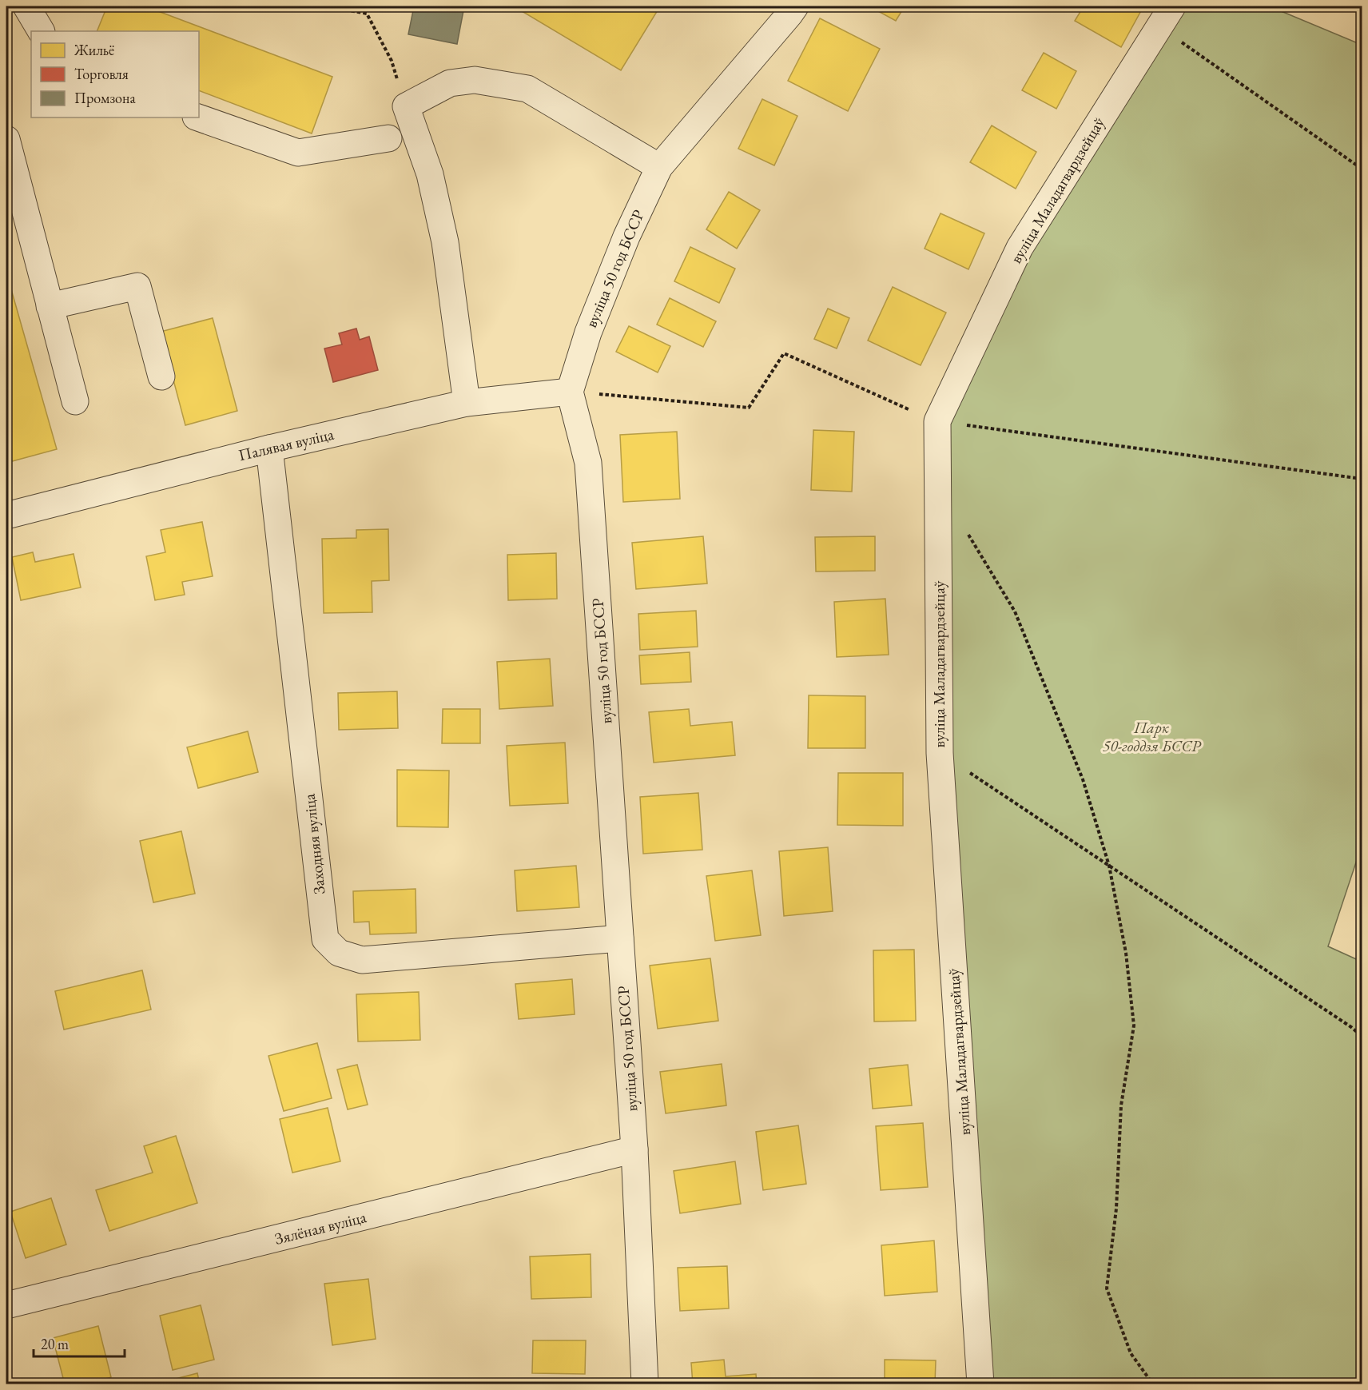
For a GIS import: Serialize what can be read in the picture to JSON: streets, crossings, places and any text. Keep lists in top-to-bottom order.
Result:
{
  "streets": {
    "street": [
      "вуліца Маладагвардзейцаў",
      "вуліца 50 год БССР",
      "Палявая вуліца",
      "Заходняя вуліца",
      "Зялёная вуліца"
    ]
  },
  "crossings": [
    ["вуліца 50 год БССР", "Палявая вуліца"],
    ["вуліца 50 год БССР", "Заходняя вуліца"],
    ["вуліца 50 год БССР", "Зялёная вуліца"],
    ["Палявая вуліца", "Заходняя вуліца"]
  ],
  "parks": ["Парк 50-годдзя БССР"],
  "legend": ["Жильё", "Торговля", "Промзона"],
  "scale_bar": "20 m"
}
